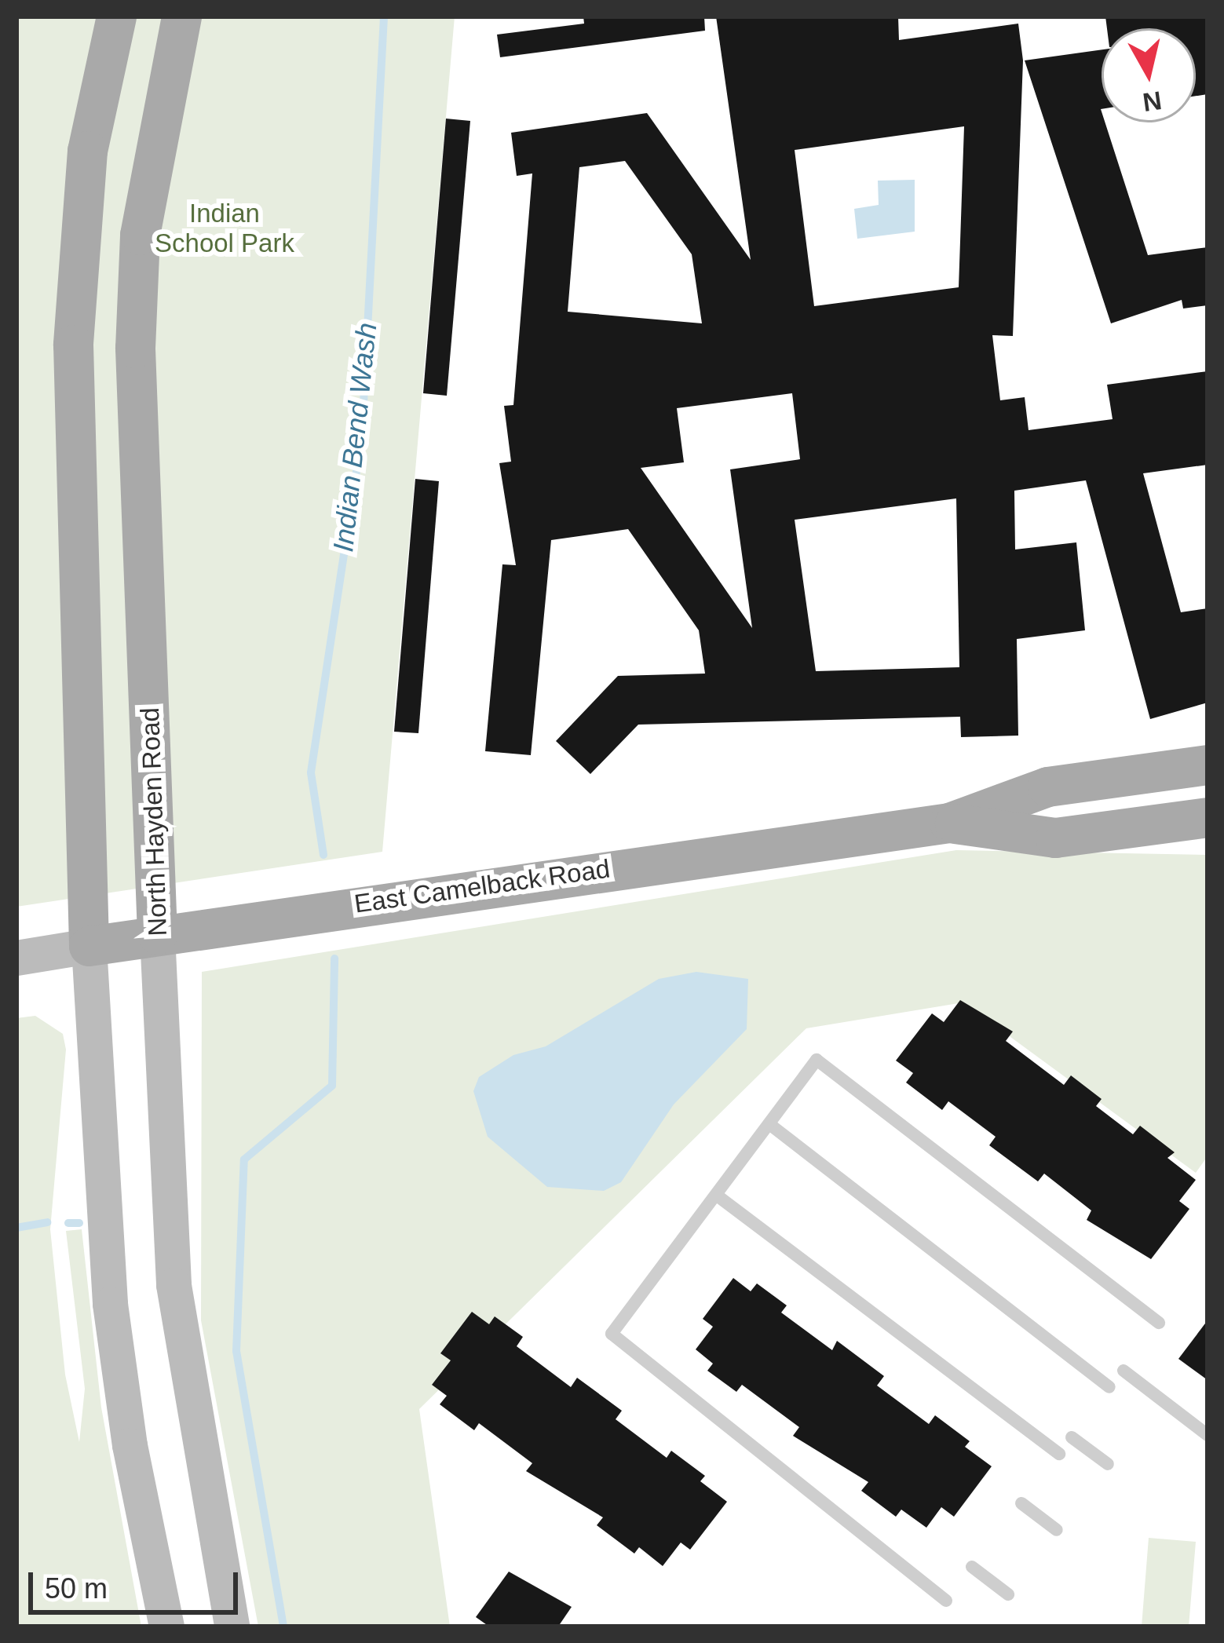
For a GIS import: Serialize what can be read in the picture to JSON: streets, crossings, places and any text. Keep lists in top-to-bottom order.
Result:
{
  "streets": {
    "main road": ["North Hayden Road", "East Camelback Road"]
  },
  "crossings": [
    ["North Hayden Road", "East Camelback Road"]
  ],
  "water": ["Indian Bend Wash"],
  "parks": ["Indian School Park"],
  "scale_bar": "50 m",
  "north": "bottom"
}
